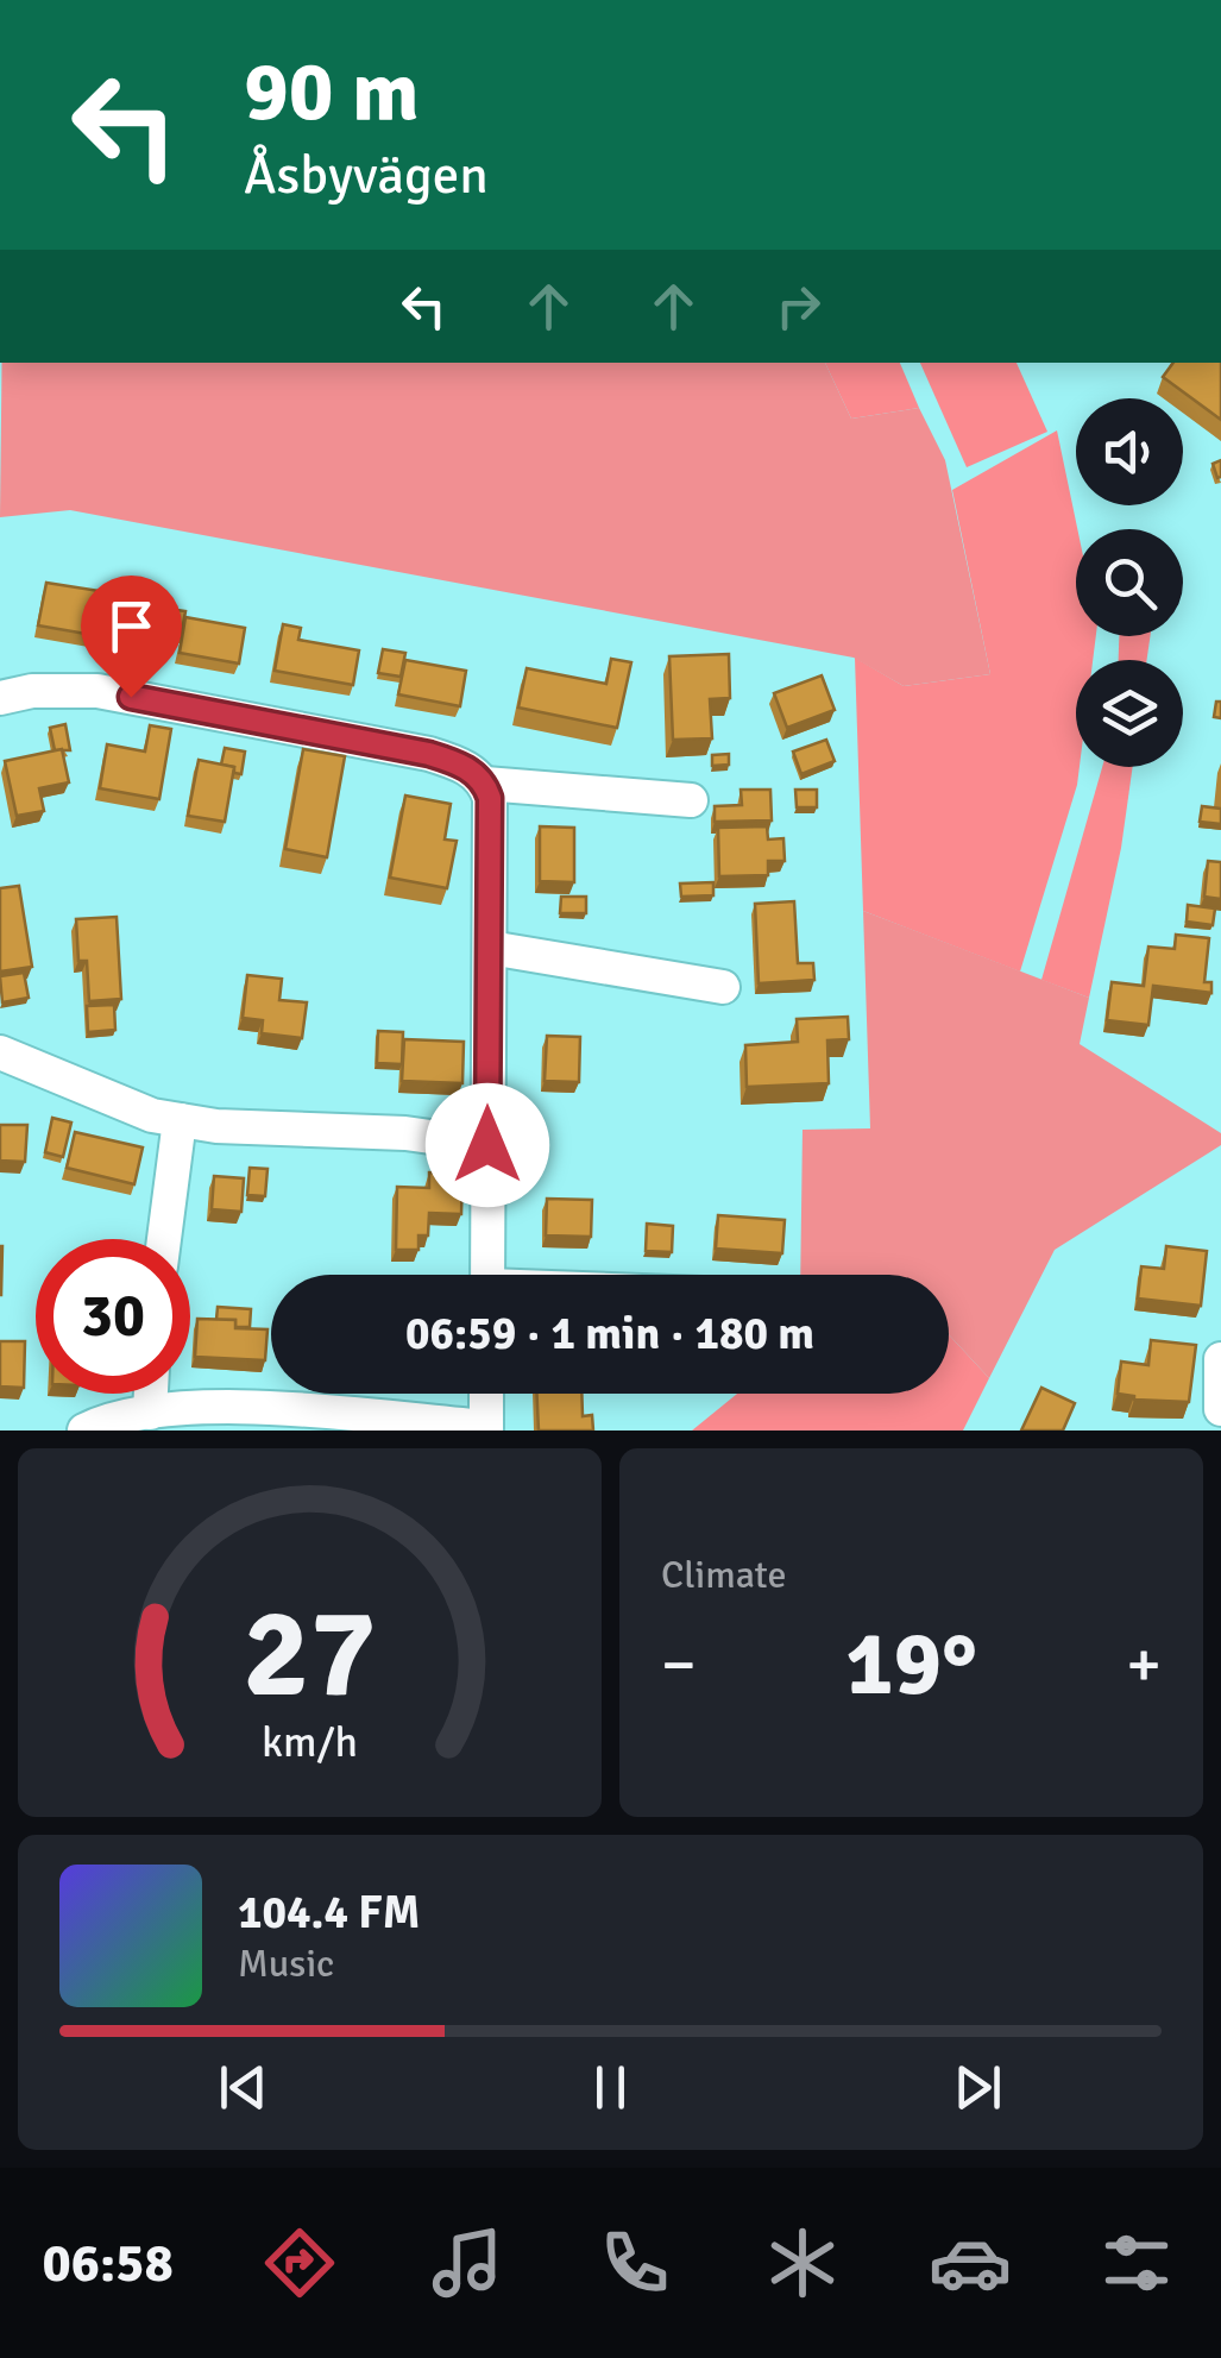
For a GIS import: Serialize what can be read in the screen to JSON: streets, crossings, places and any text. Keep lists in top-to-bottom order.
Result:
{
  "page": {
    "turn": ["90 m", "Åsbyvägen"],
    "limit": "30",
    "trip": "06:59 · 1 min · 180 m",
    "tile": "Climate",
    "heat": ["−", "19°", "+"],
    "song": ["104.4 FM", "Music"],
    "tabs": "06:58",
    "gauge": ["27", "km/h"]
  }
}
